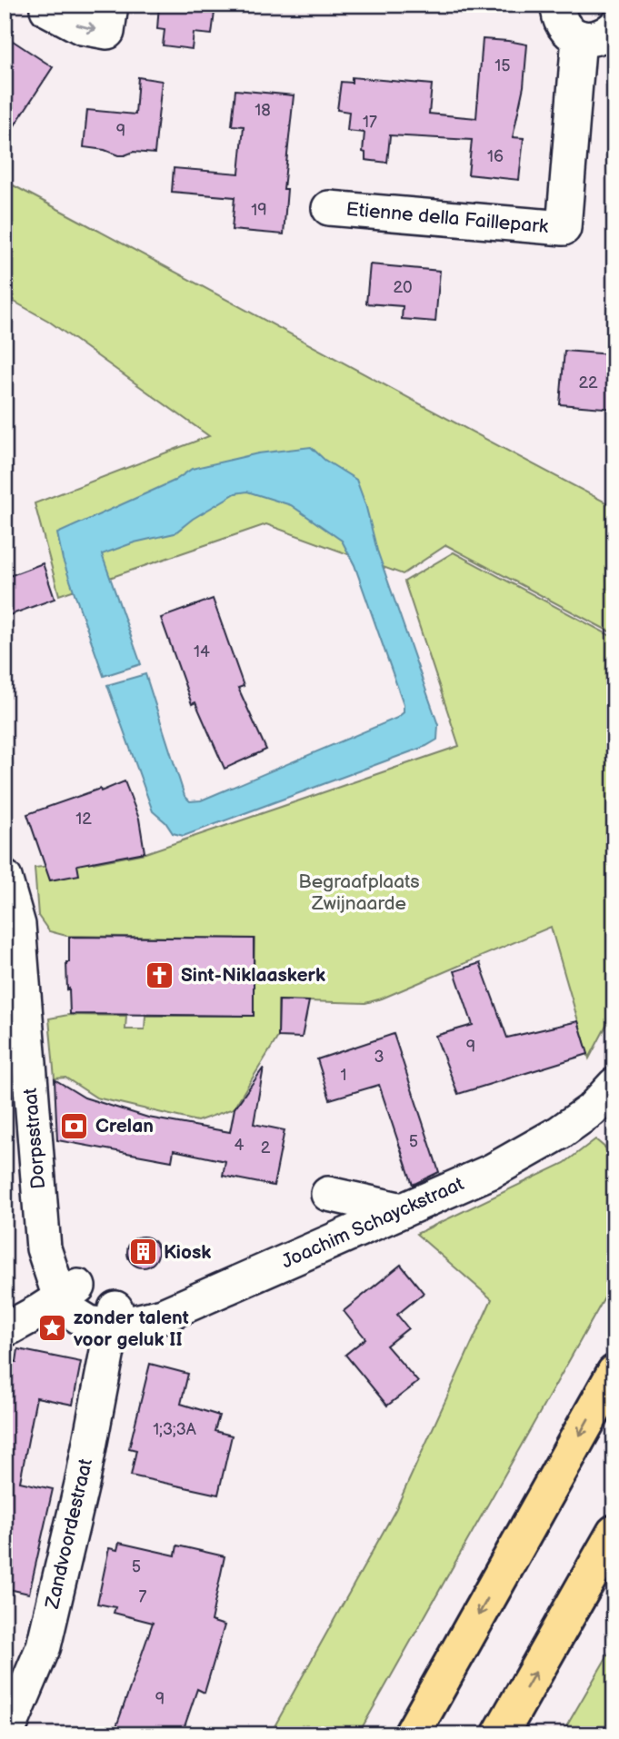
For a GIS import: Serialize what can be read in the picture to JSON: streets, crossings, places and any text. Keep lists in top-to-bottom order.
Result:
{
  "streets": {
    "street": [
      "Etienne della Faillepark",
      "Dorpsstraat",
      "Joachim Schayckstraat",
      "Zandvoordestraat"
    ]
  },
  "crossings": [
    ["Dorpsstraat", "Joachim Schayckstraat"],
    ["Dorpsstraat", "Zandvoordestraat"],
    ["Joachim Schayckstraat", "Zandvoordestraat"]
  ],
  "parks": ["Begraafplaats Zwijnaarde"],
  "places": {
    "church": ["Sint-Niklaaskerk"],
    "bank": ["Crelan"],
    "building": ["Kiosk"],
    "place": ["zonder talent voor geluk II"]
  },
  "house_numbers": [
    "15",
    "18",
    "17",
    "9",
    "16",
    "19",
    "20",
    "22",
    "14",
    "12",
    "9",
    "3",
    "1",
    "5",
    "4",
    "2",
    "1;3;3A",
    "5",
    "7",
    "9"
  ]
}
